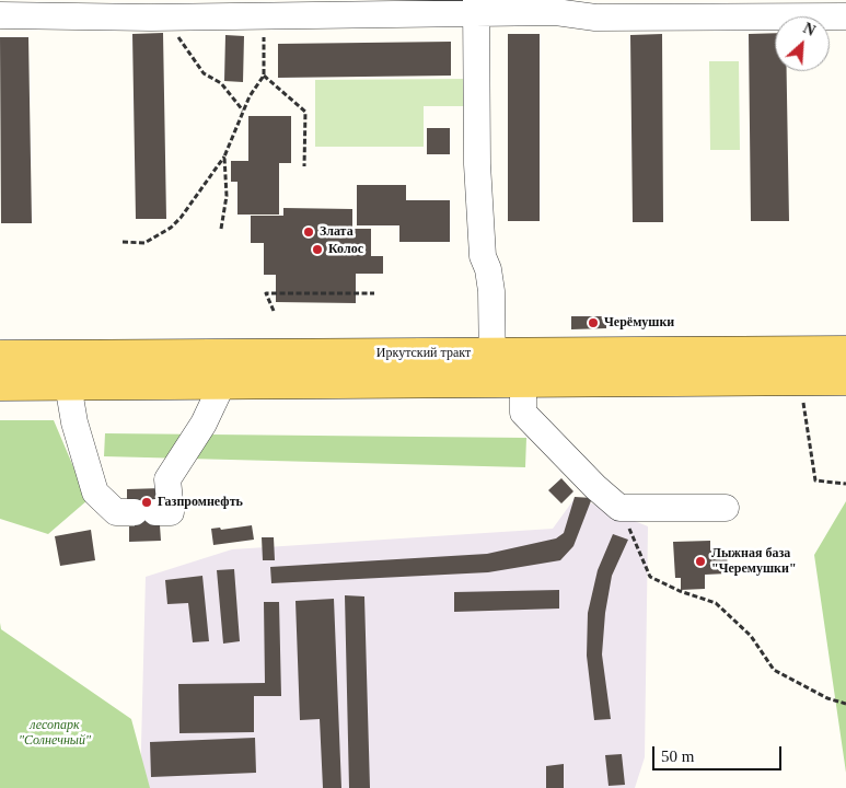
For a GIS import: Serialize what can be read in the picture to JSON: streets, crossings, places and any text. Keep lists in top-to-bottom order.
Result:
{
  "streets": {
    "main road": ["Иркутский тракт"]
  },
  "parks": ["лесопарк \"Солнечный\""],
  "places": [
    "Злата",
    "Колос",
    "Черёмушки",
    "Газпромнефть",
    "Лыжная база \"Черемушки\""
  ],
  "scale_bar": "50 m",
  "north": "top right"
}
